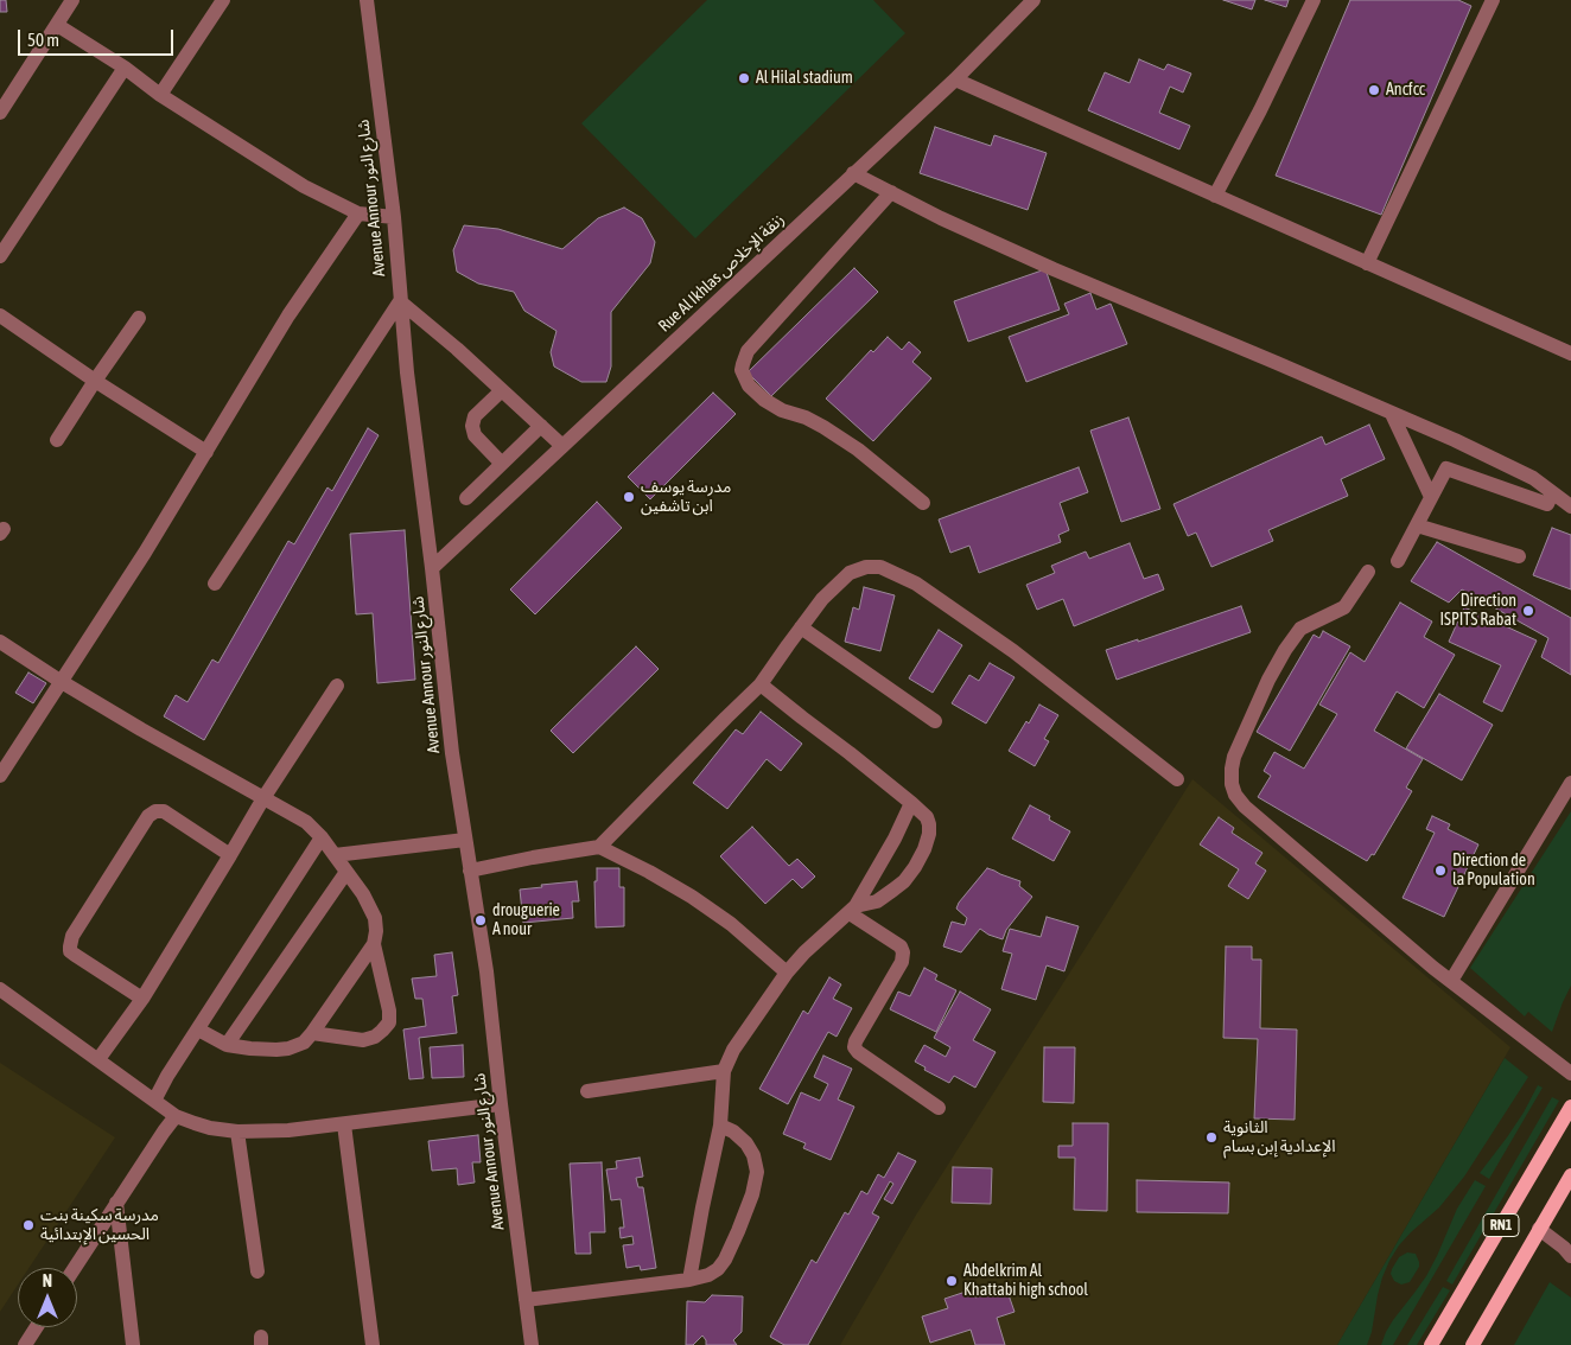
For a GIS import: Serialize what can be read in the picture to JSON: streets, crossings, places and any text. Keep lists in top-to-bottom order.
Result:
{
  "streets": {
    "main road": ["RN1"],
    "street": ["Avenue Annour شارع النور", "Rue Al Ikhlas زنقة الإخلاص"]
  },
  "crossings": [
    ["Avenue Annour شارع النور", "Rue Al Ikhlas زنقة الإخلاص"]
  ],
  "places": [
    "Al Hilal stadium",
    "Ancfcc",
    "مدرسة يوسف ابن تاشفين",
    "Direction ISPITS Rabat",
    "Direction de la Population",
    "drouguerie A nour",
    "الثانوية الإعدادية إبن بسام",
    "مدرسة سكينة بنت الحسين الإبتدائية",
    "Abdelkrim Al Khattabi high school"
  ],
  "scale_bar": "50 m",
  "north": "top"
}
